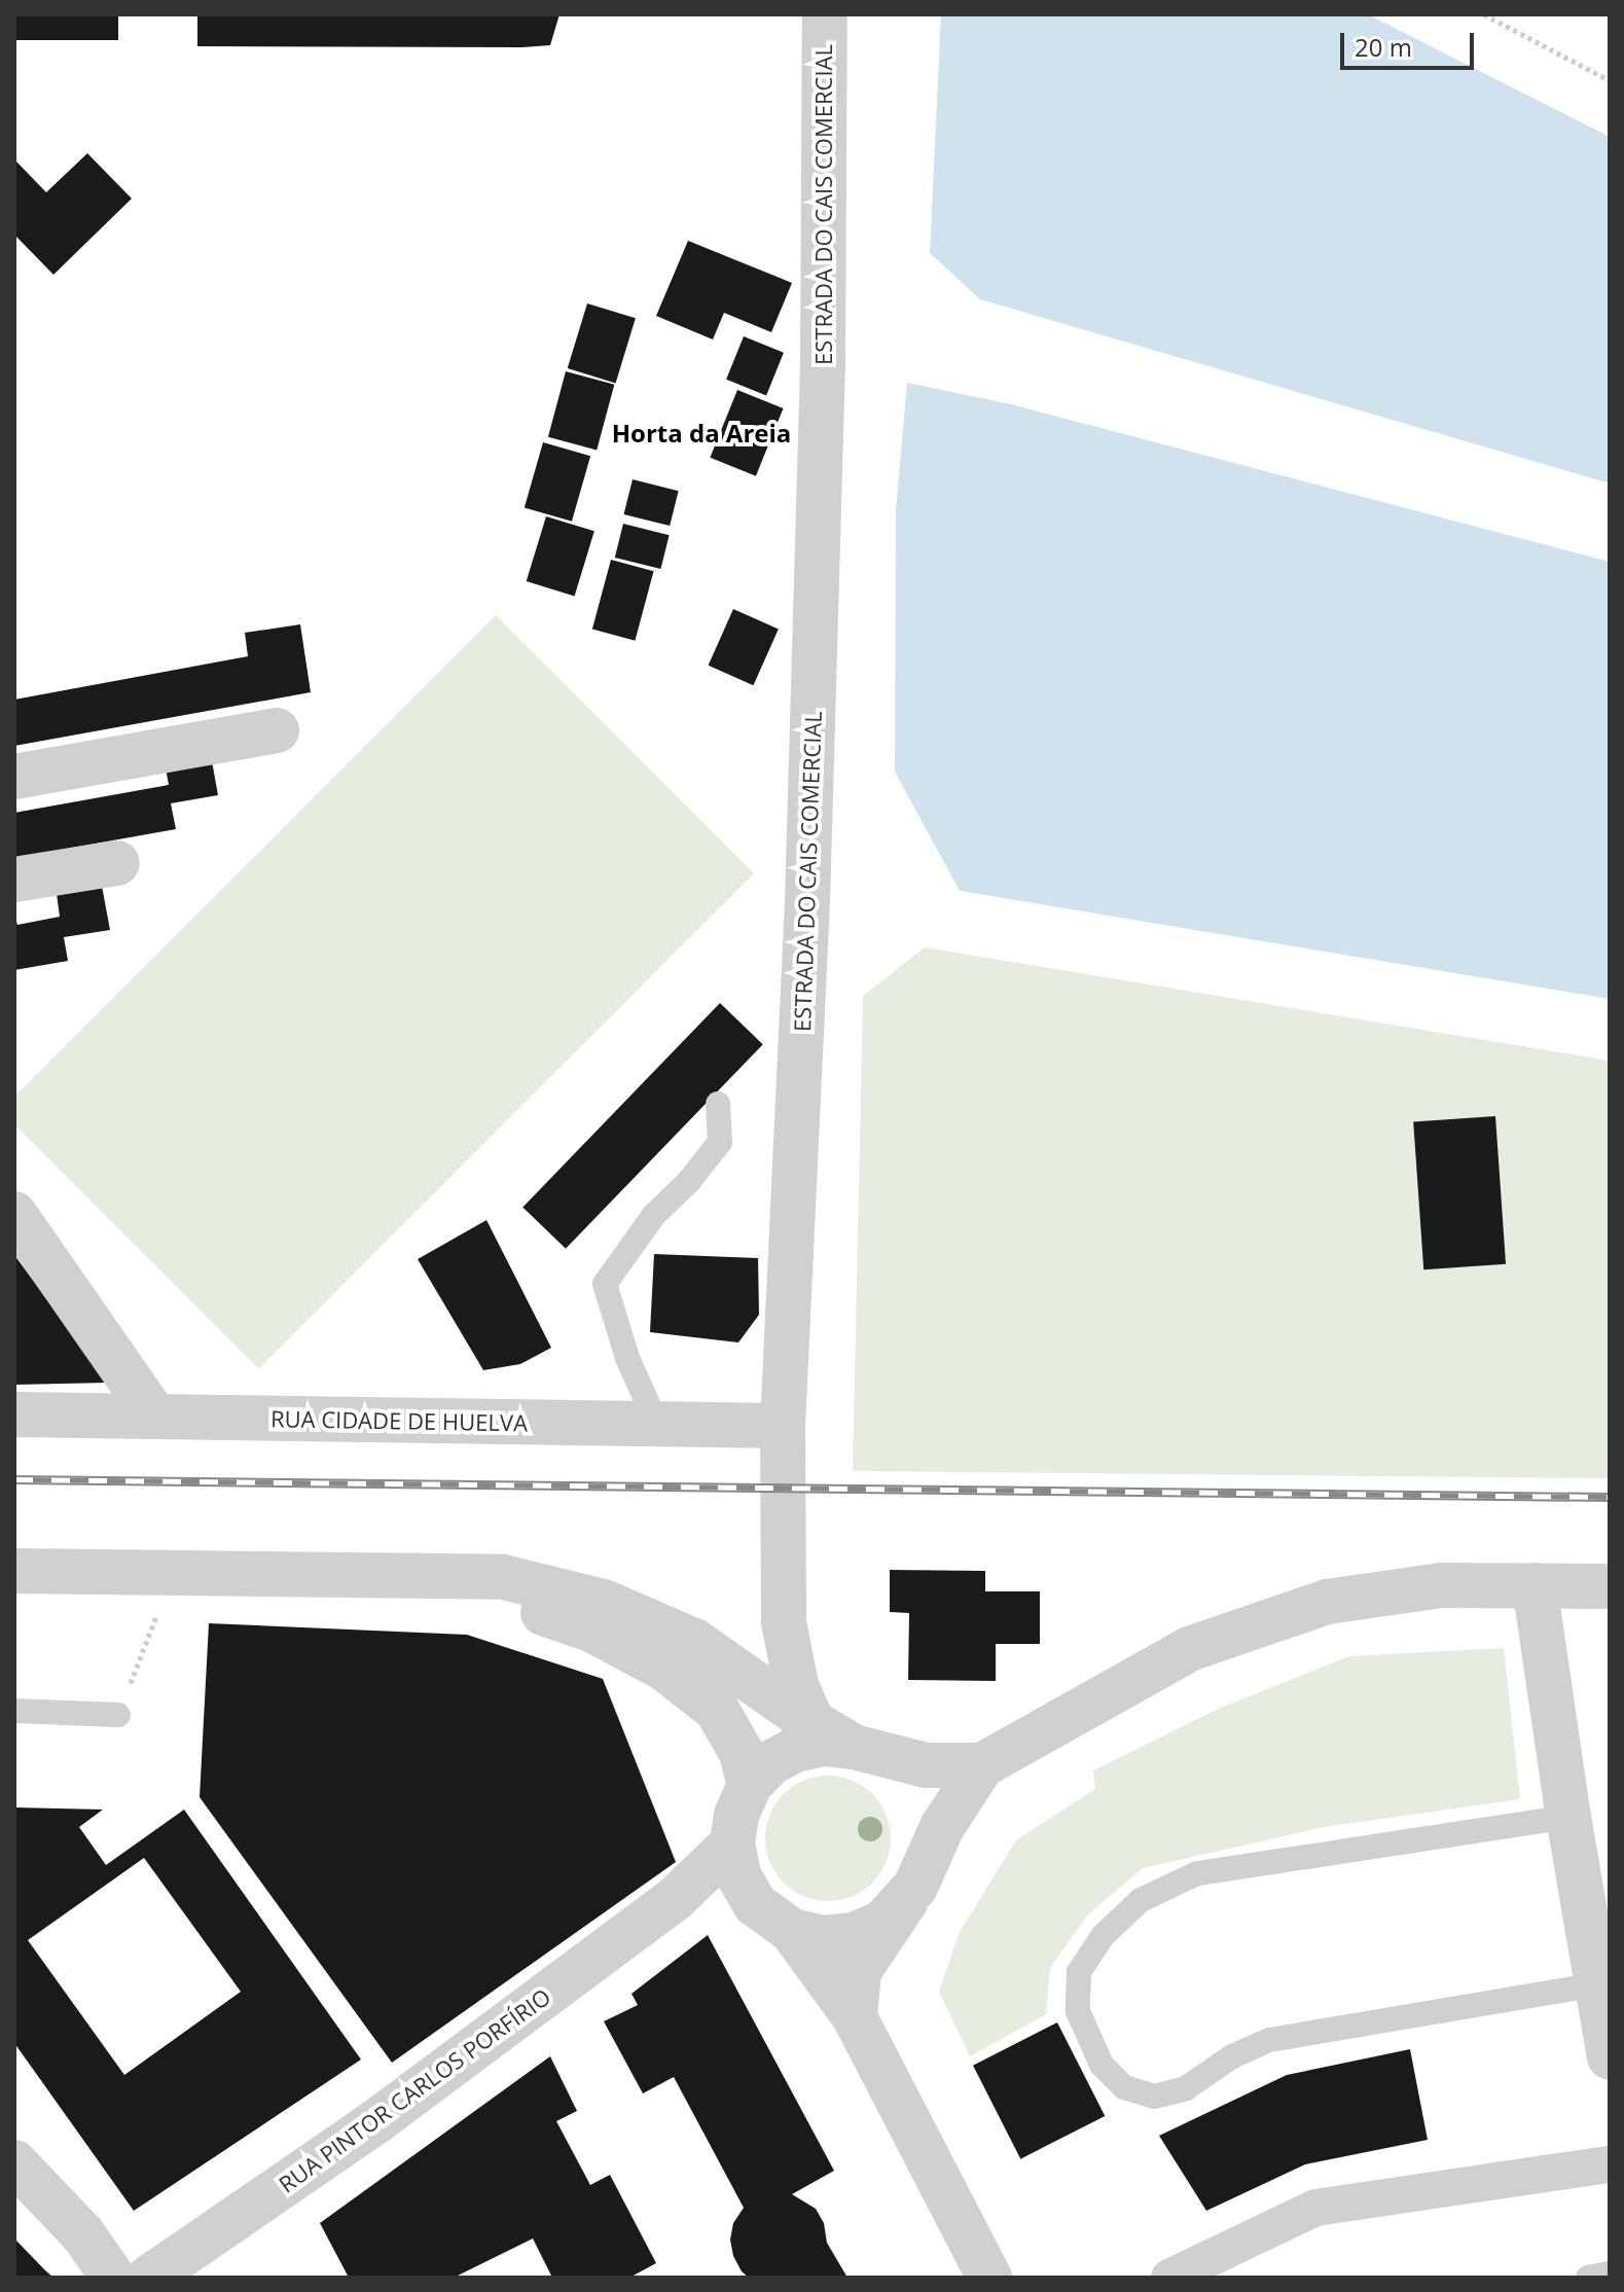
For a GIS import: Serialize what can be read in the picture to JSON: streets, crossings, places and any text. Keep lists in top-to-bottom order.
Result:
{
  "streets": {
    "street": ["ESTRADA DO CAIS COMERCIAL", "RUA CIDADE DE HUELVA", "RUA PINTOR CARLOS PORFÍRIO"]
  },
  "crossings": [
    ["ESTRADA DO CAIS COMERCIAL", "RUA CIDADE DE HUELVA"]
  ],
  "districts": ["Horta da Areia"],
  "scale_bar": "20 m"
}
